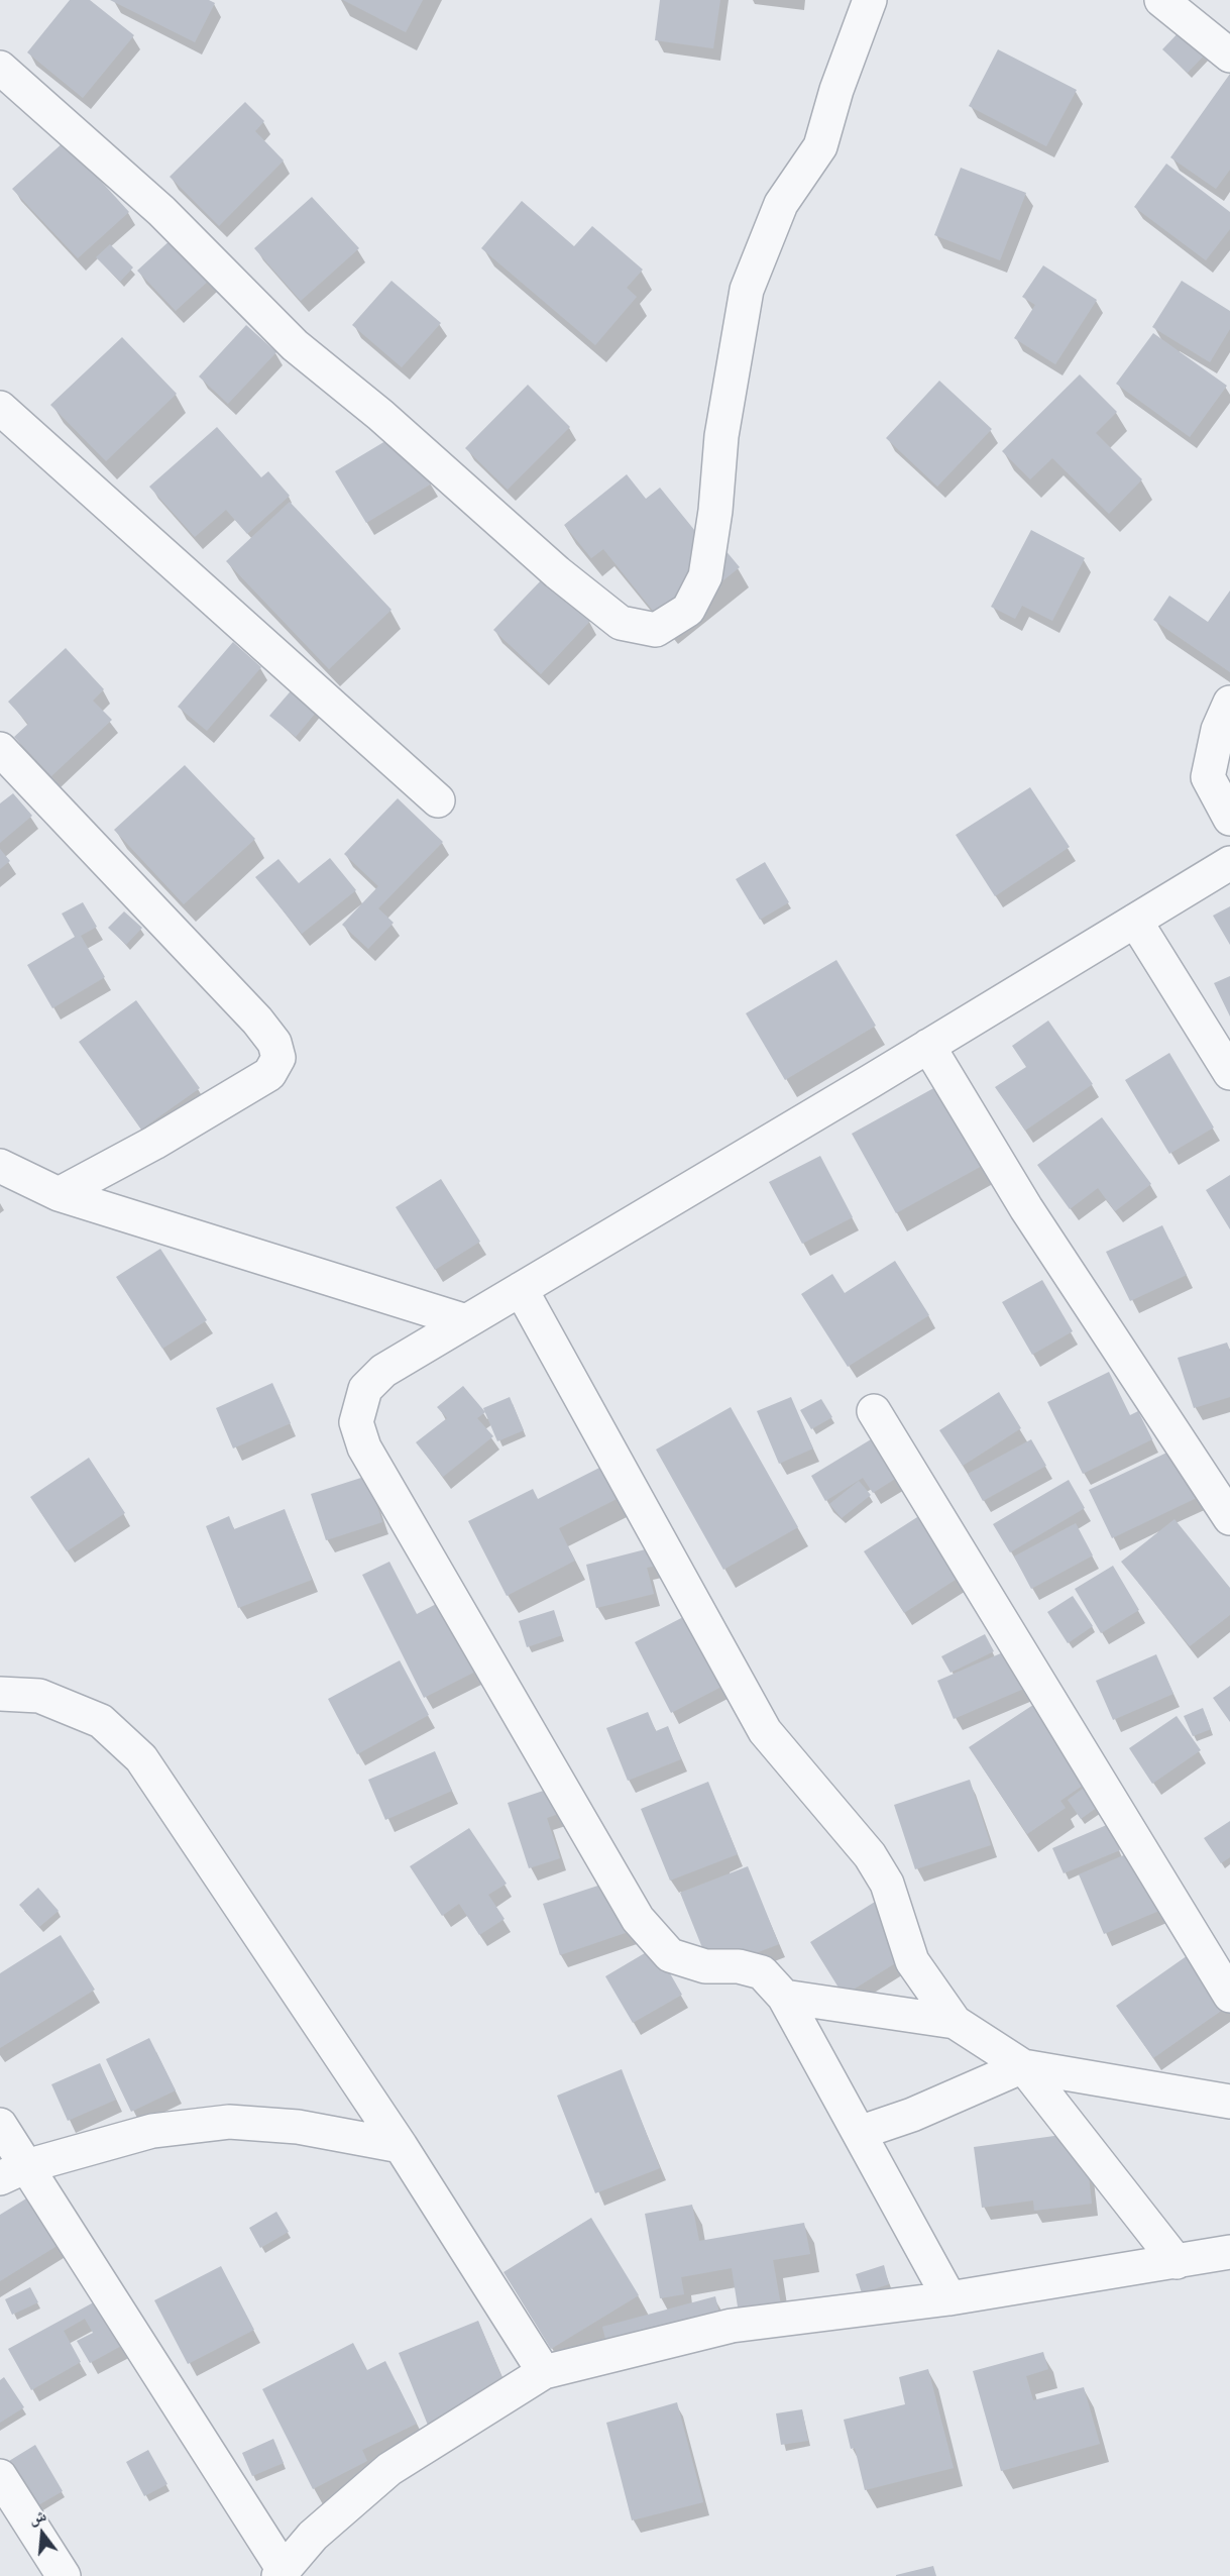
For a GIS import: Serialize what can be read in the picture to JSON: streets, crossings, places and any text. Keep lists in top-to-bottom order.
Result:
{
  "north": "top"
}
